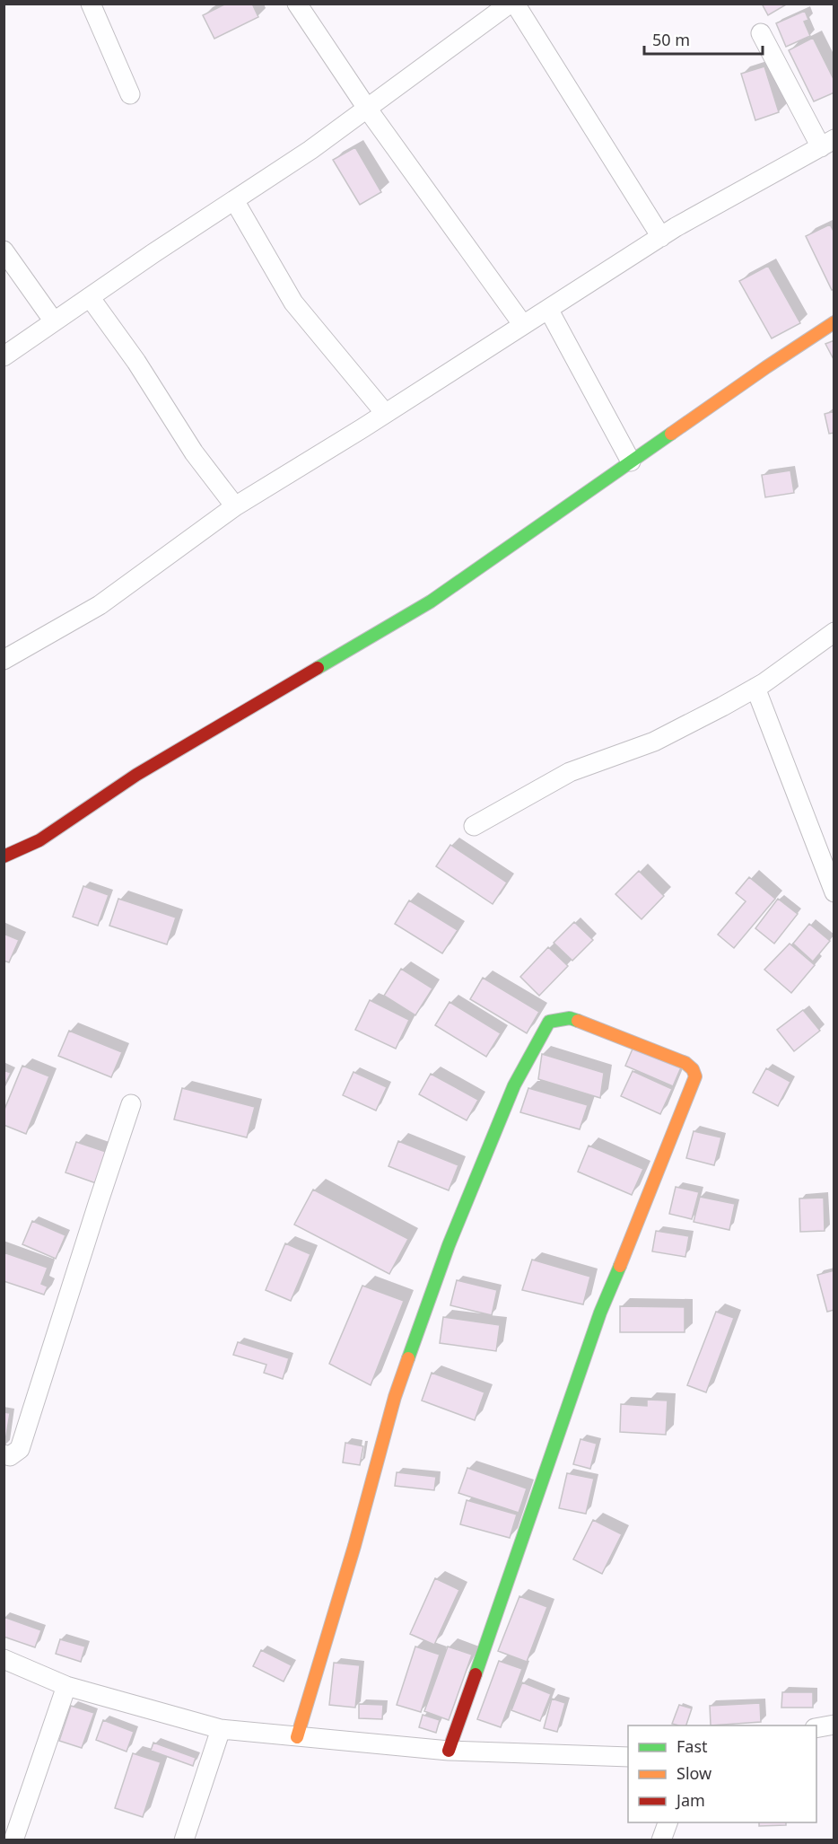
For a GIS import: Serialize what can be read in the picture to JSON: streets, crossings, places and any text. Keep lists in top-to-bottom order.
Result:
{
  "legend": ["Fast", "Slow", "Jam"],
  "scale_bar": "50 m"
}
